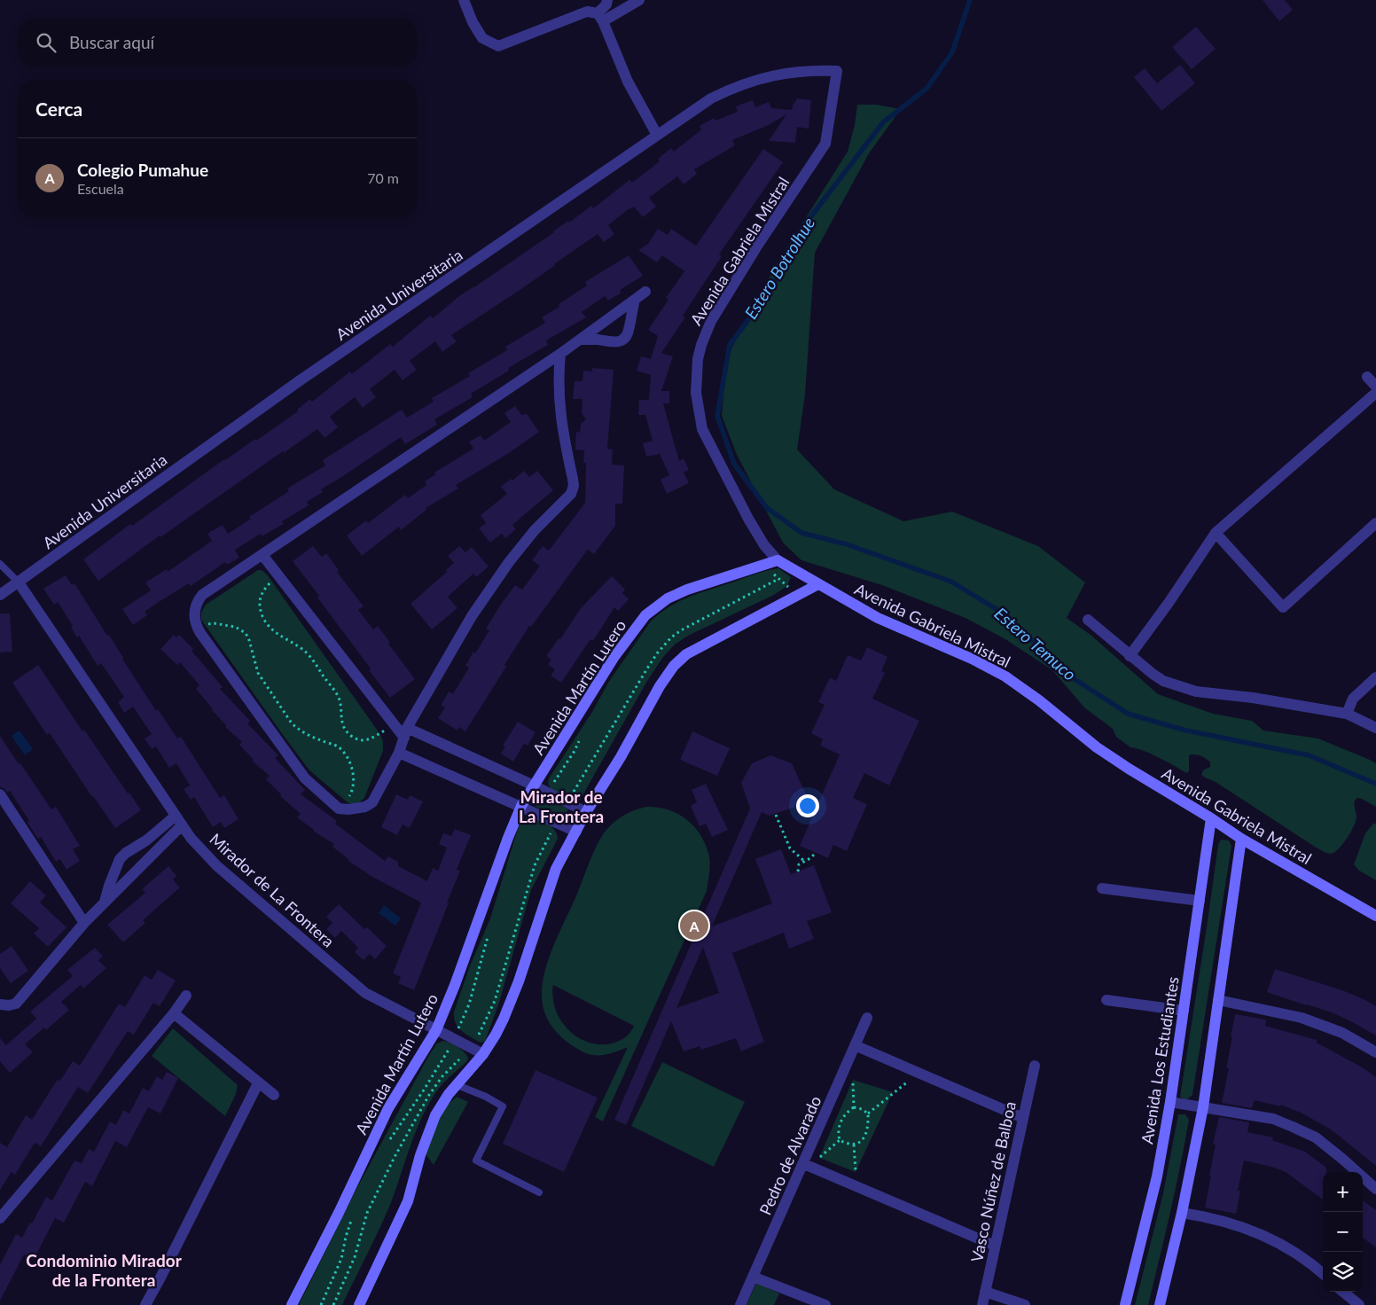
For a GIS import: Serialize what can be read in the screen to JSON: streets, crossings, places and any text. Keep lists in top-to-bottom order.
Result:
{
  "streets": {
    "street": [
      "Avenida Gabriela Mistral",
      "Avenida Universitaria",
      "Avenida Martín Lutero",
      "Mirador de La Frontera",
      "Avenida Los Estudiantes",
      "Pedro de Alvarado",
      "Vasco Núñez de Balboa"
    ]
  },
  "crossings": [
    ["Avenida Gabriela Mistral", "Avenida Universitaria"],
    ["Avenida Gabriela Mistral", "Avenida Martín Lutero"],
    ["Avenida Gabriela Mistral", "Avenida Los Estudiantes"],
    ["Avenida Universitaria", "Mirador de La Frontera"],
    ["Avenida Martín Lutero", "Mirador de La Frontera"]
  ],
  "districts": ["Mirador de La Frontera", "Condominio Mirador de la Frontera"],
  "water": ["Estero Botrolhue", "Estero Temuco"],
  "page": {
    "search": "Buscar aquí",
    "heading": "Cerca",
    "list": [
      {
        "mark": "A",
        "name": "Colegio Pumahue",
        "note": "Escuela",
        "value": "70 m"
      }
    ],
    "pins": "A",
    "map_buttons": ["+", "−"]
  }
}
